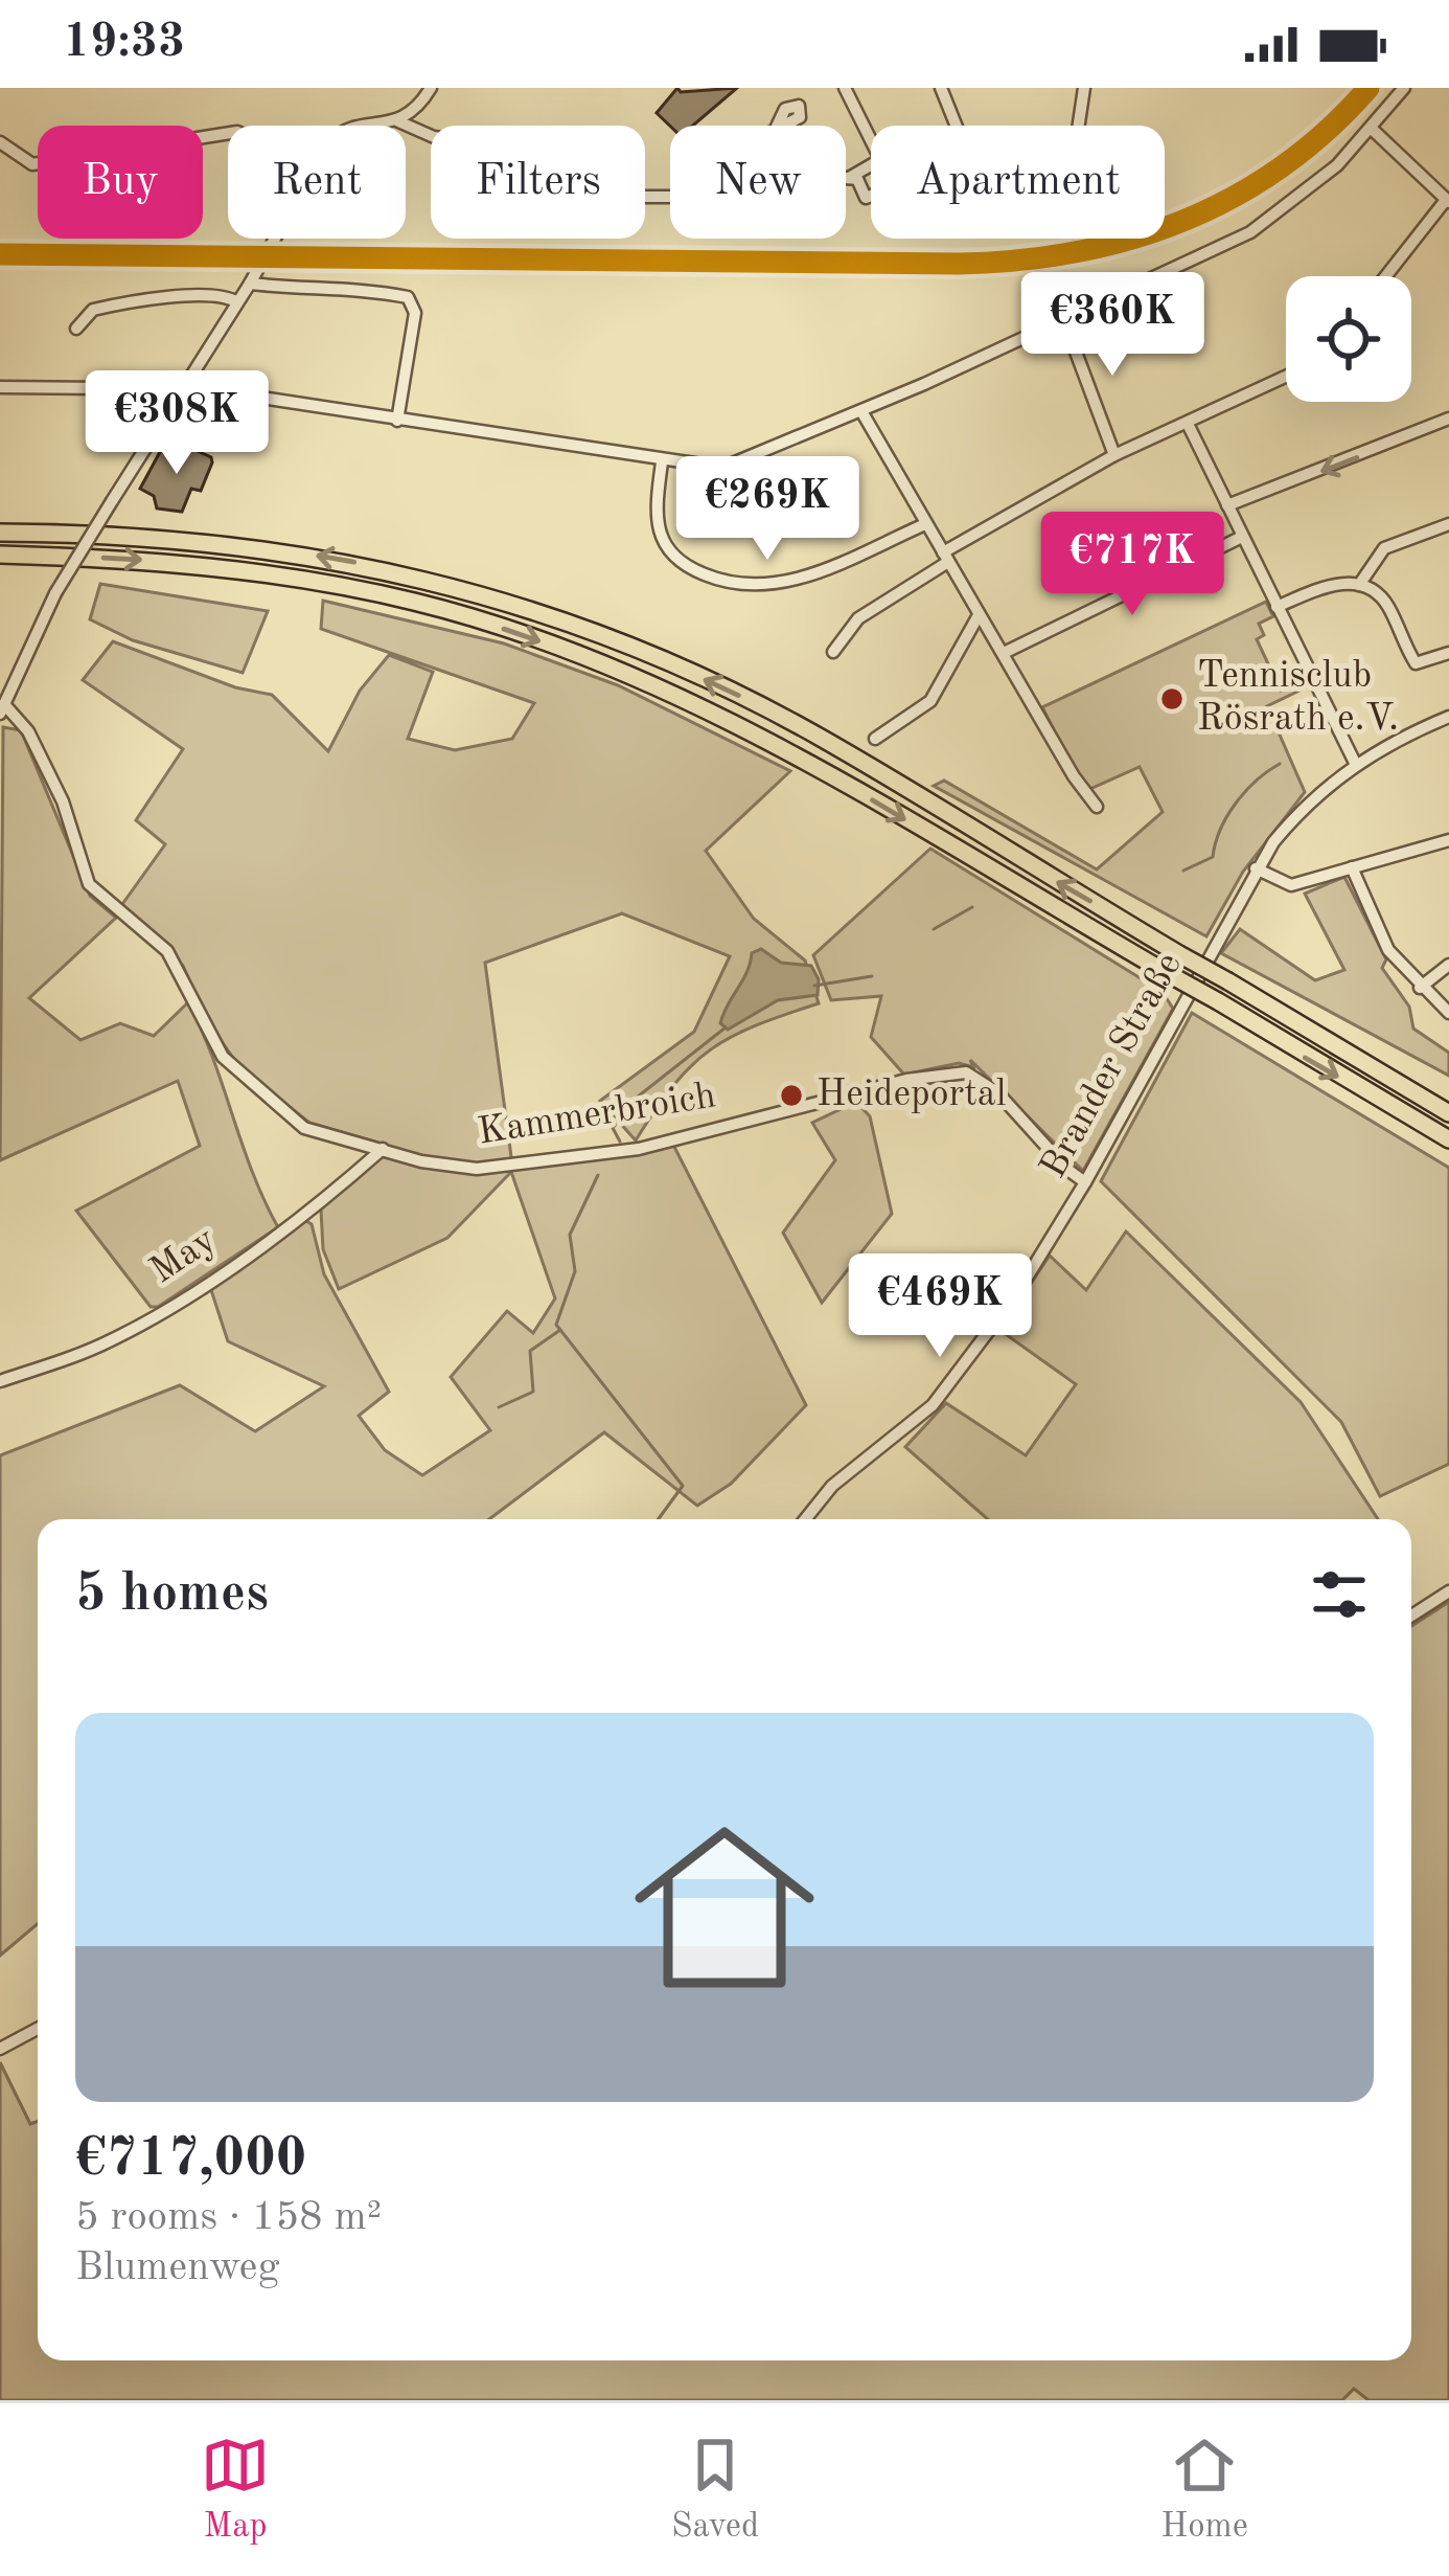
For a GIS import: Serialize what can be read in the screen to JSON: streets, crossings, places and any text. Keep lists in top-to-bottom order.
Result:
{
  "streets": {
    "street": ["Brander Straße", "Kammerbroich", "May"]
  },
  "crossings": [
    ["Brander Straße", "Kammerbroich"],
    ["Kammerbroich", "May"]
  ],
  "places": ["Tennisclub Rösrath e.V.", "Heideportal"],
  "page": {
    "status": "19:33",
    "chip": [
      "Buy",
      "Rent",
      "Filters",
      "New",
      "Apartment"
    ],
    "price": [
      "€360K",
      "€308K",
      "€269K",
      "€717K",
      "€469K"
    ],
    "heading": "5 homes",
    "list": [
      {
        "name": "€717,000",
        "note": "5 rooms · 158 m² · Blumenweg"
      }
    ],
    "tabs": ["Map", "Saved", "Home"]
  }
}
